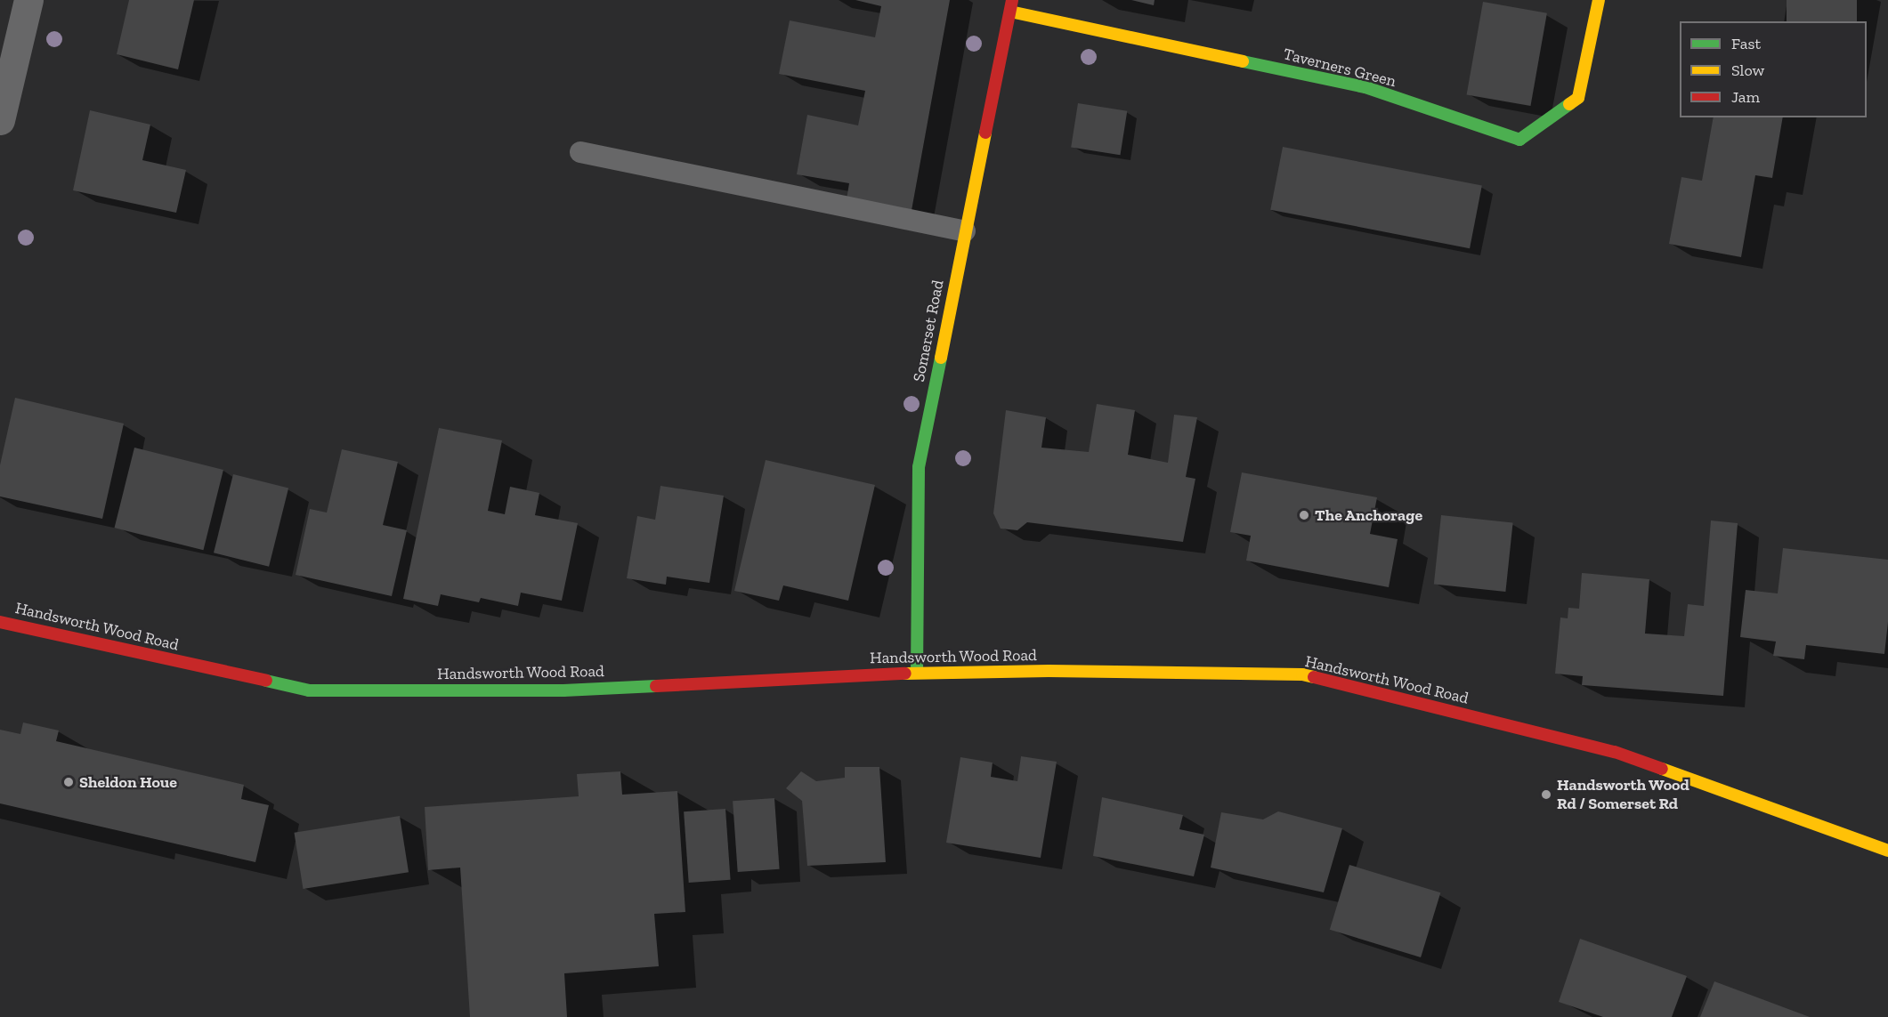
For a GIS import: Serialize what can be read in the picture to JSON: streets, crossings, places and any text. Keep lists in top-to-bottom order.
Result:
{
  "streets": {
    "main road": ["Taverners Green", "Somerset Road", "Handsworth Wood Road"]
  },
  "crossings": [
    ["Taverners Green", "Somerset Road"],
    ["Somerset Road", "Handsworth Wood Road"]
  ],
  "places": ["The Anchorage", "Sheldon Houe", "Handsworth Wood Rd / Somerset Rd"],
  "legend": ["Fast", "Slow", "Jam"]
}
